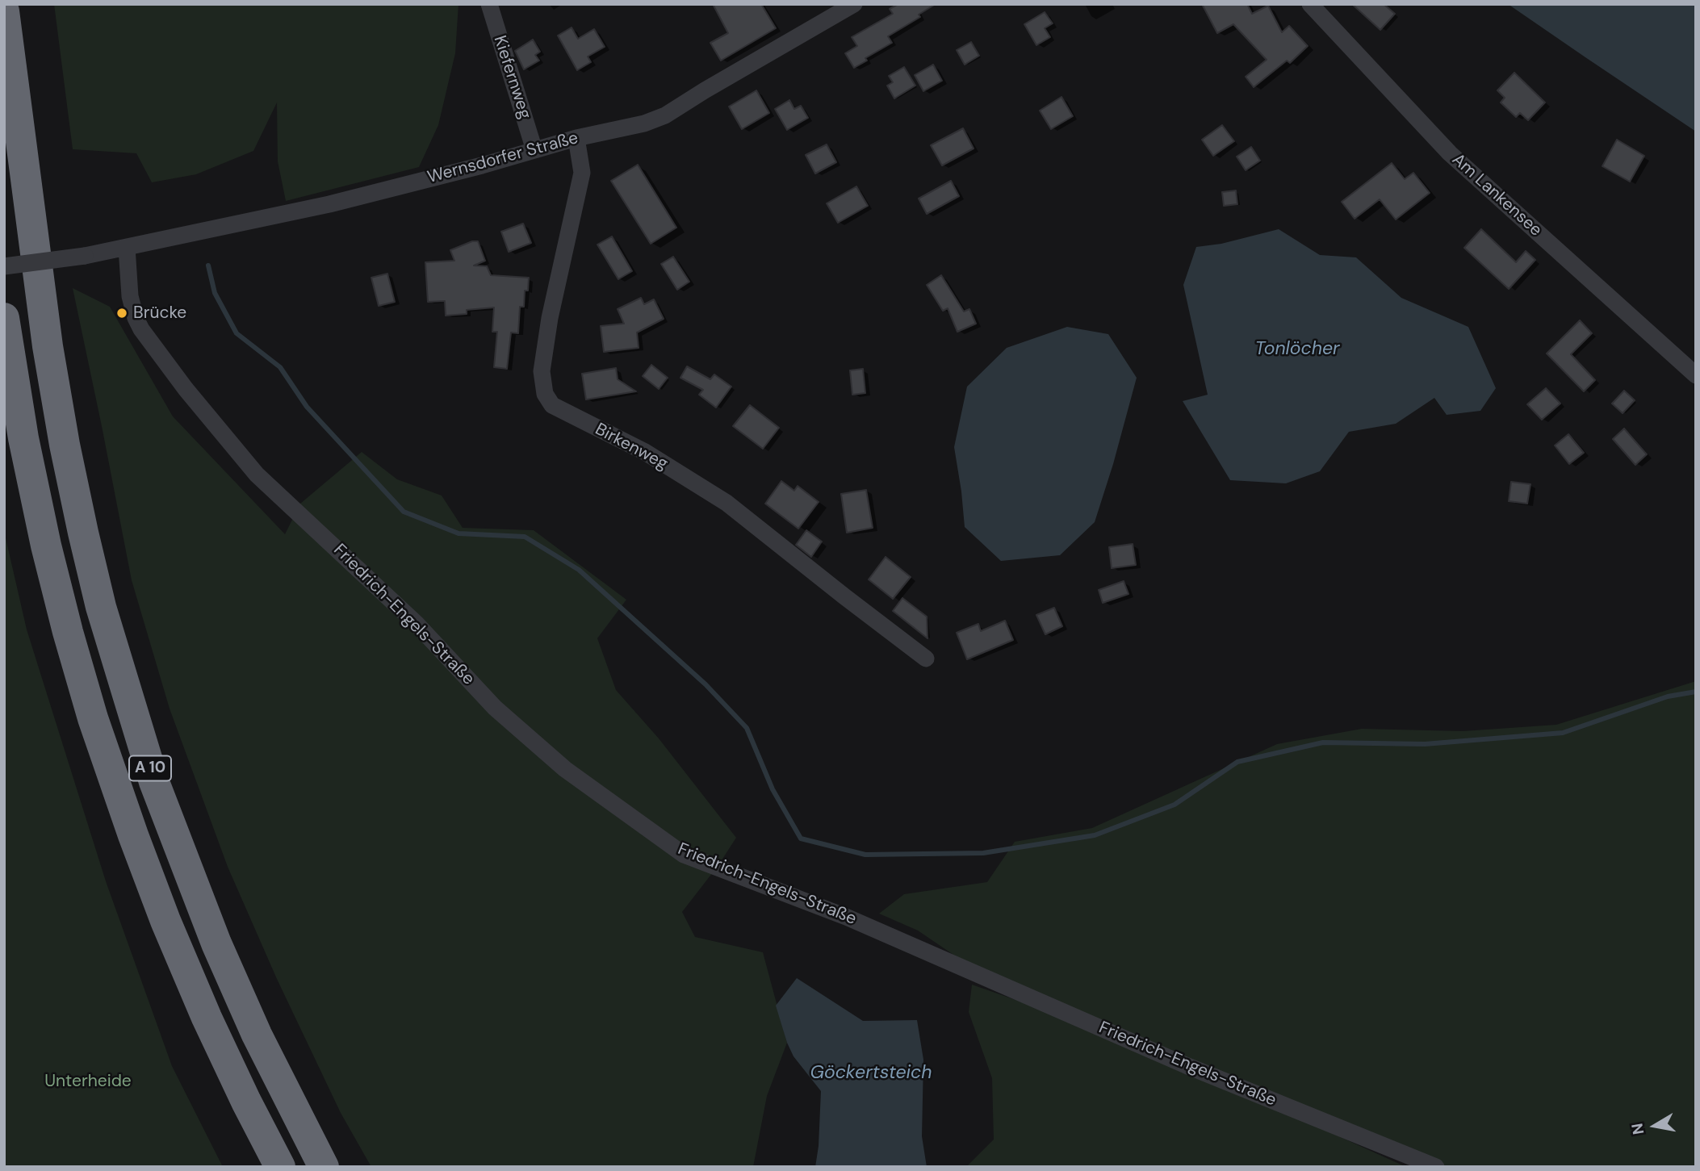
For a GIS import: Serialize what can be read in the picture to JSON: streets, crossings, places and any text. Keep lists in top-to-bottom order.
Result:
{
  "streets": {
    "highway": ["A 10"],
    "street": [
      "Kiefernweg",
      "Wernsdorfer Straße",
      "Am Lankensee",
      "Birkenweg",
      "Friedrich-Engels-Straße"
    ]
  },
  "crossings": [
    ["Kiefernweg", "Wernsdorfer Straße"],
    ["Wernsdorfer Straße", "Birkenweg"],
    ["Wernsdorfer Straße", "Friedrich-Engels-Straße"]
  ],
  "water": ["Tonlöcher", "Göckertsteich"],
  "parks": ["Unterheide"],
  "places": ["Brücke"],
  "north": "left"
}
